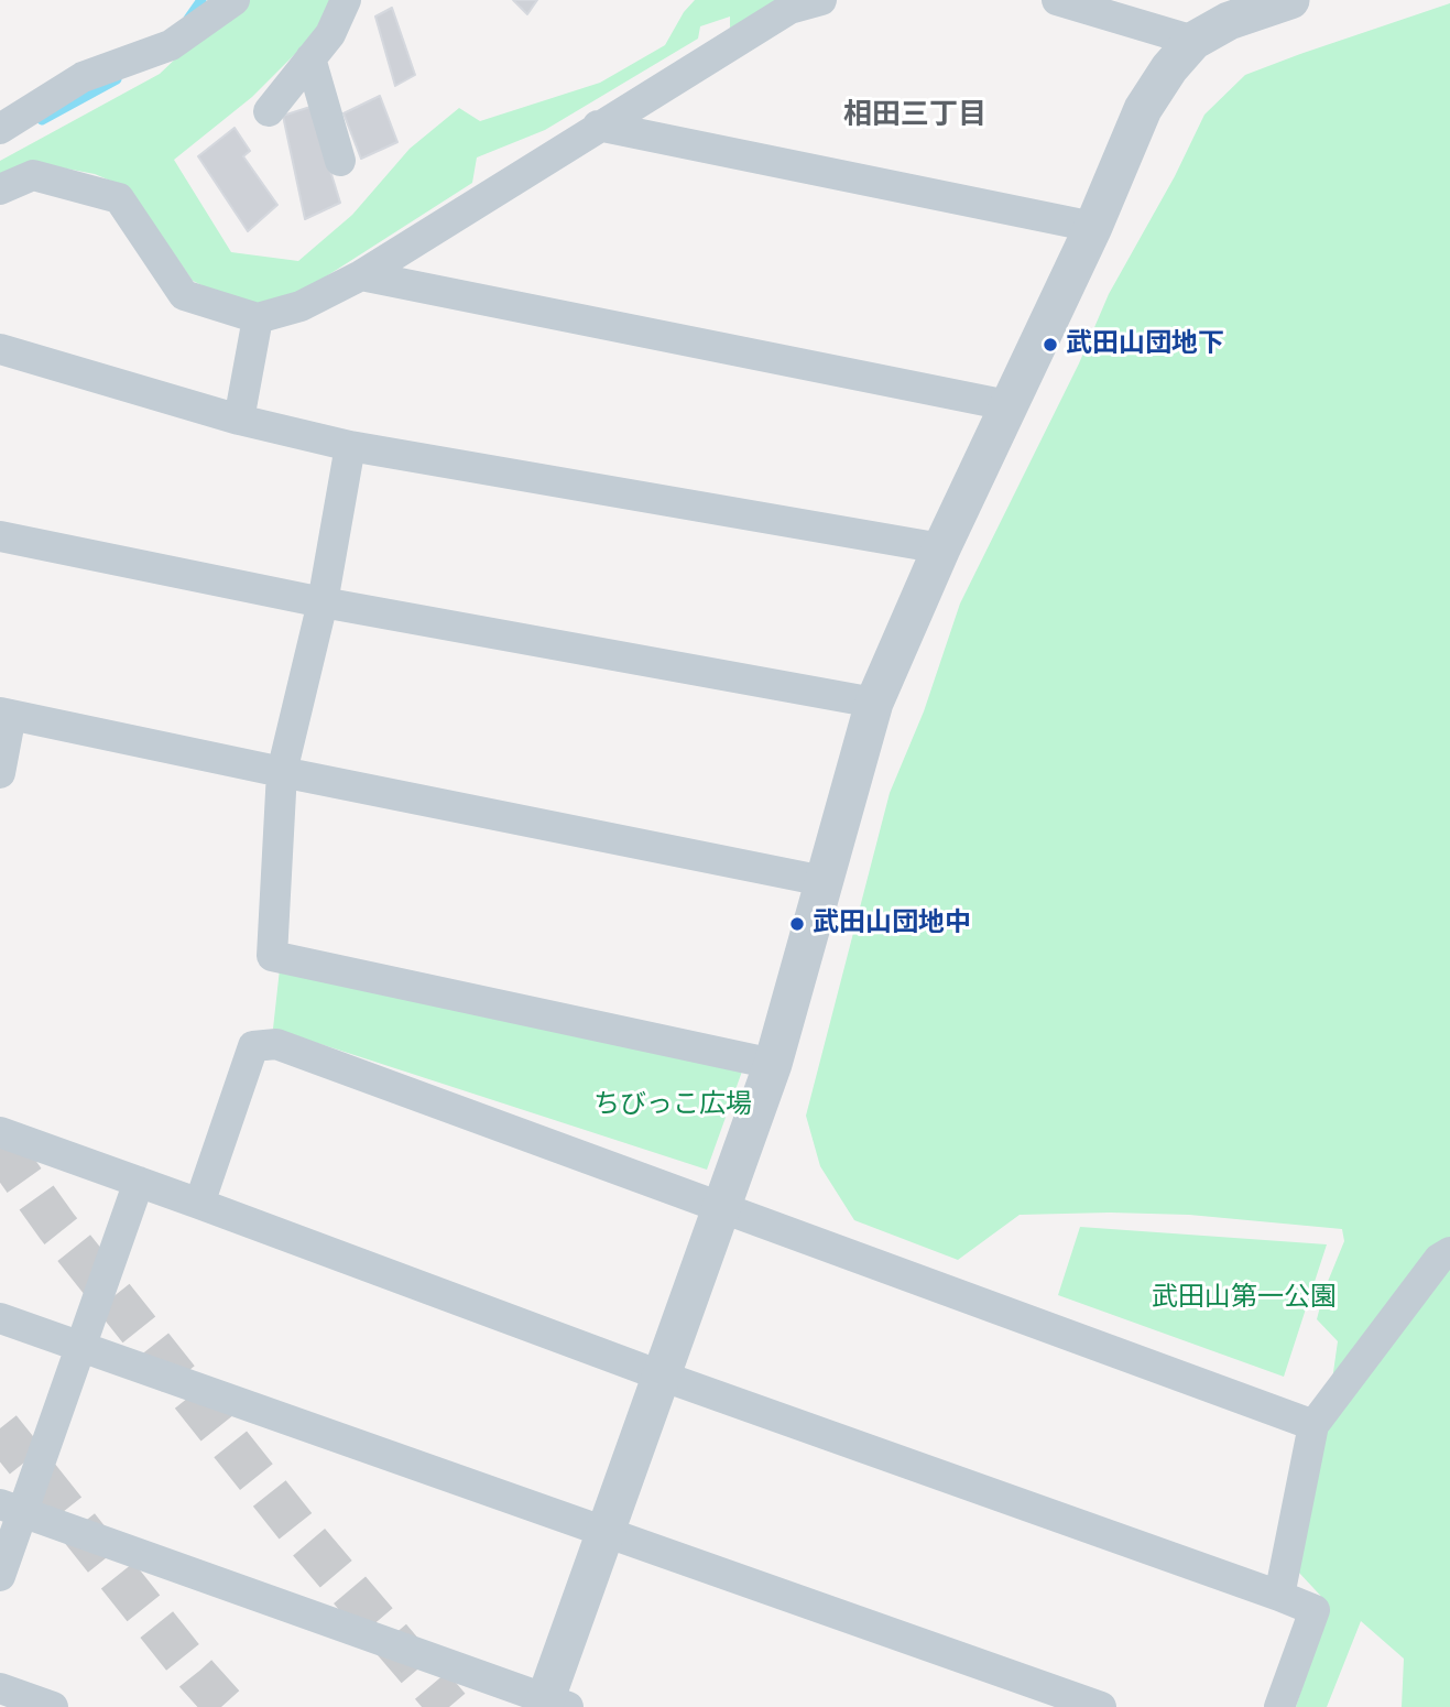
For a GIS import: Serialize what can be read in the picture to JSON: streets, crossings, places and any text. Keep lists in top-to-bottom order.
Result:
{
  "districts": ["相田三丁目"],
  "parks": ["ちびっこ広場", "武田山第一公園"],
  "places": ["武田山団地下", "武田山団地中"]
}
